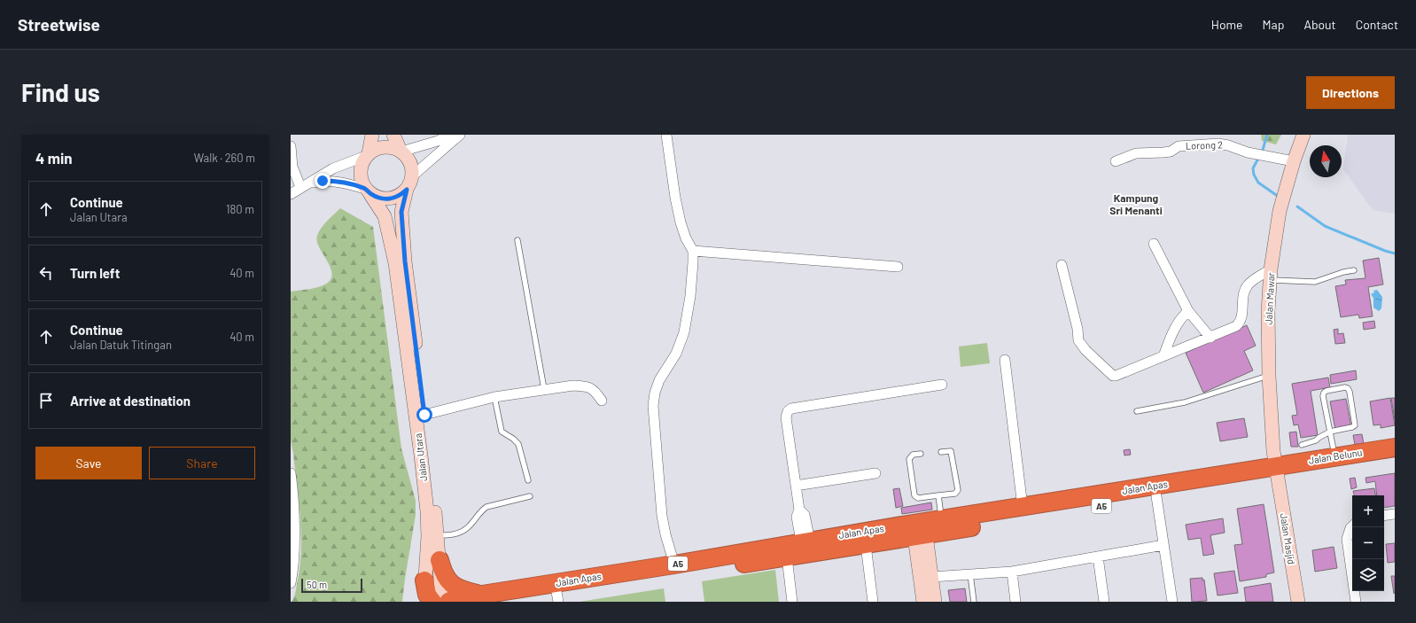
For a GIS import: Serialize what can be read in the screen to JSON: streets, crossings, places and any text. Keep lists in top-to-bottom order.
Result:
{
  "streets": {
    "highway": ["Jalan Belunu", "Jalan Apas", "A5"],
    "main road": ["Jalan Mawar", "Jalan Utara", "Jalan Masjid"],
    "street": ["Lorong 2"]
  },
  "crossings": [
    ["Lorong 2", "Jalan Mawar"],
    ["Jalan Mawar", "Jalan Belunu"],
    ["Jalan Mawar", "Jalan Apas"],
    ["Jalan Mawar", "Jalan Masjid"],
    ["Jalan Belunu", "Jalan Apas"],
    ["Jalan Belunu", "Jalan Masjid"],
    ["Jalan Apas", "Jalan Masjid"]
  ],
  "districts": ["Kampung Sri Menanti"],
  "scale_bar": "50 m",
  "north": "top",
  "page": {
    "header": "Streetwise",
    "nav": [
      "Home",
      "Map",
      "About",
      "Contact"
    ],
    "buttons": [
      "Directions",
      ["Save", "Share"]
    ],
    "title": "Find us",
    "heading": ["4 min", "Walk · 260 m"],
    "list": [
      ["Continue", "Jalan Utara", "180 m"],
      ["Turn left", "40 m"],
      ["Continue", "Jalan Datuk Titingan", "40 m"],
      "Arrive at destination"
    ],
    "map_buttons": ["+", "−"],
    "scale": "50 m"
  }
}
